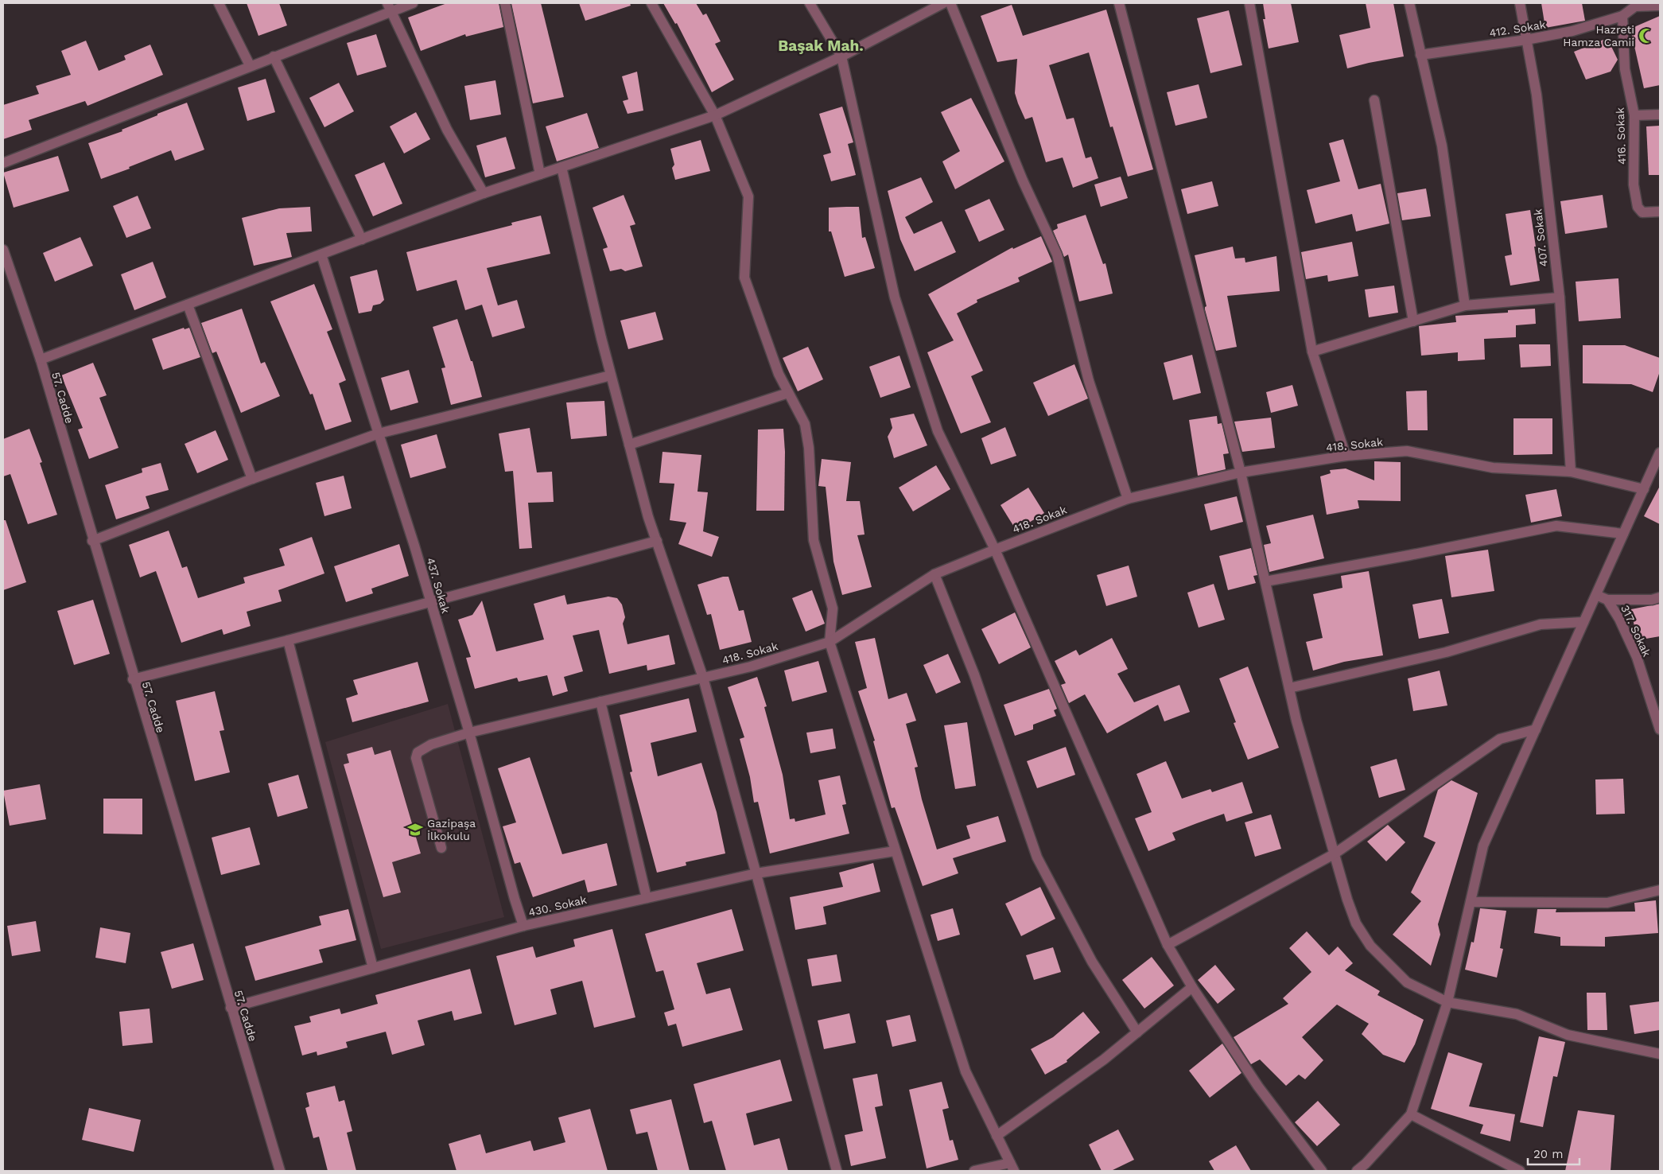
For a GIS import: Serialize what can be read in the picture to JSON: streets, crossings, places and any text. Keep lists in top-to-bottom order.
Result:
{
  "streets": {
    "street": [
      "412. Sokak",
      "416. Sokak",
      "407. Sokak",
      "57. Cadde",
      "418. Sokak",
      "437. Sokak",
      "317. Sokak",
      "430. Sokak"
    ]
  },
  "crossings": [
    ["412. Sokak", "416. Sokak"],
    ["412. Sokak", "407. Sokak"],
    ["407. Sokak", "418. Sokak"],
    ["57. Cadde", "430. Sokak"],
    ["418. Sokak", "437. Sokak"],
    ["437. Sokak", "430. Sokak"]
  ],
  "districts": ["Başak Mah."],
  "places": {
    "mosque": ["Hazreti Hamza Camii"],
    "school or university": ["Gazipaşa İlkokulu"]
  },
  "scale_bar": "20 m"
}
